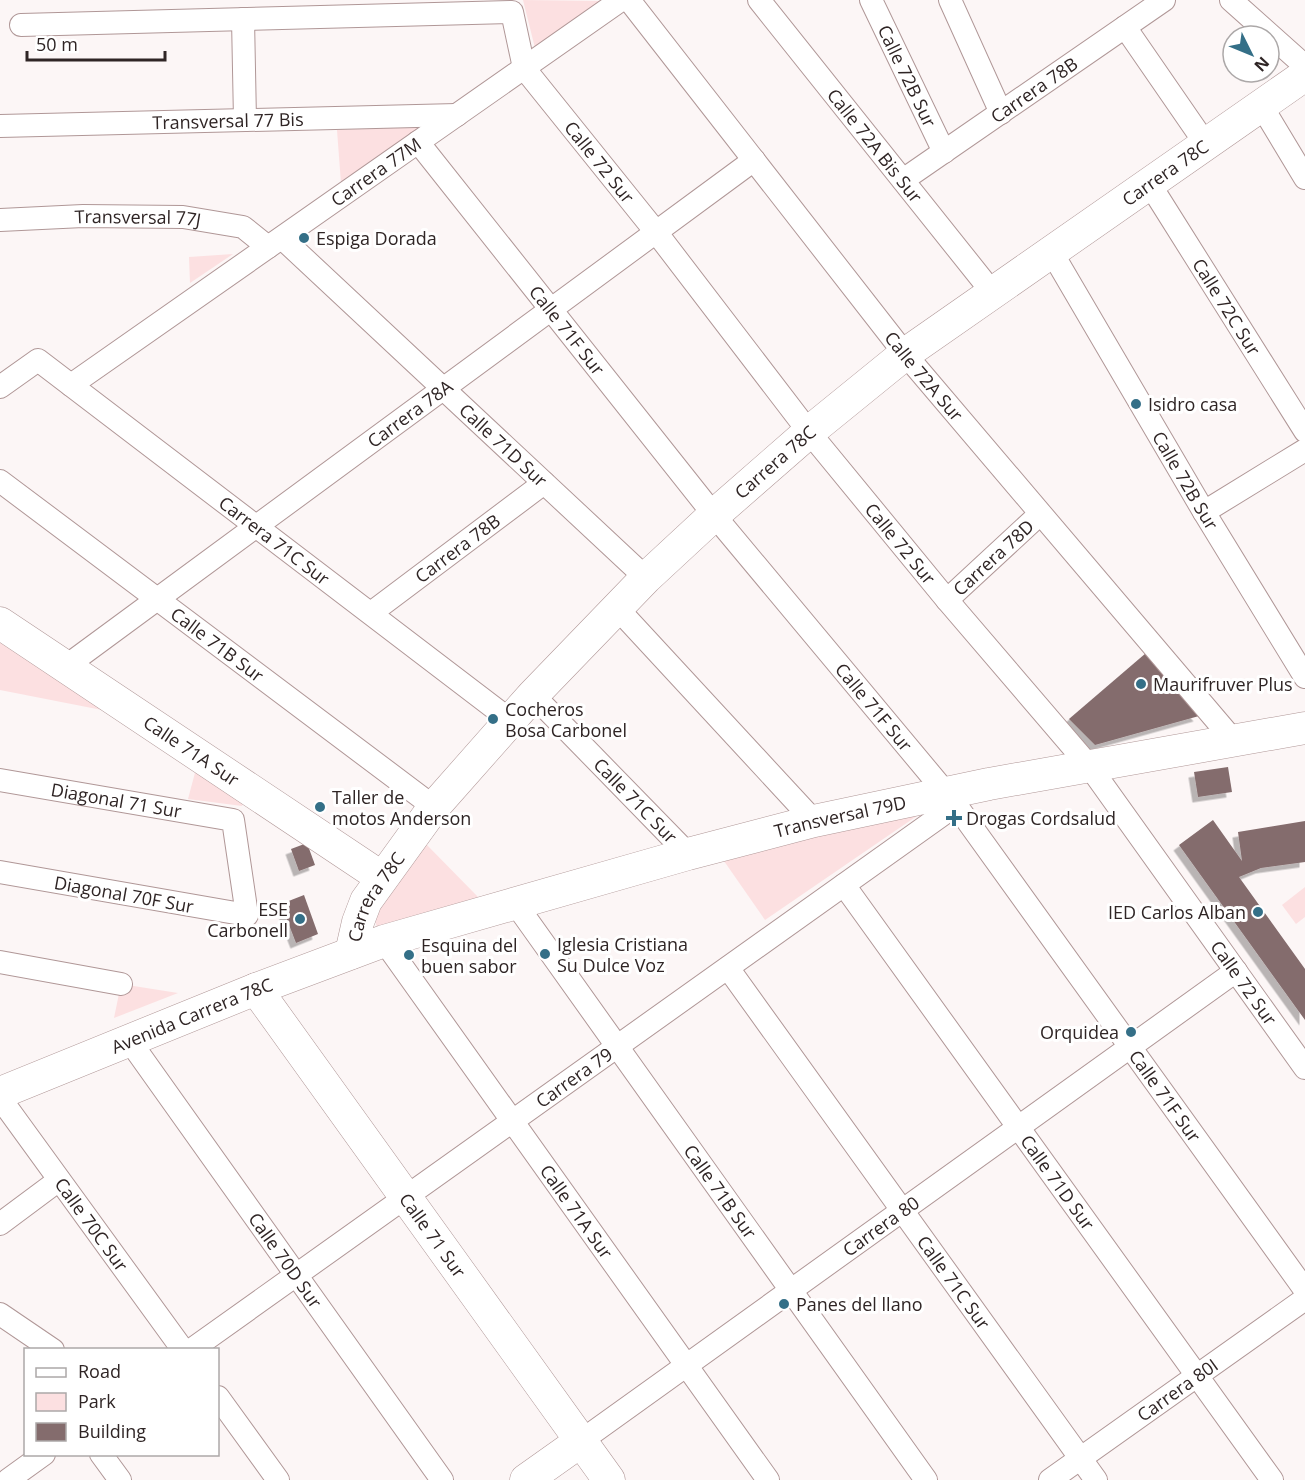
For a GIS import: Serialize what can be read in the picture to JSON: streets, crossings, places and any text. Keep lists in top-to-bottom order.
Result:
{
  "streets": {
    "street": [
      "Calle 72B Sur",
      "Carrera 78B",
      "Transversal 77 Bis",
      "Calle 72A Bis Sur",
      "Calle 72 Sur",
      "Carrera 77M",
      "Carrera 78C",
      "Transversal 77J",
      "Calle 72C Sur",
      "Calle 71F Sur",
      "Calle 72A Sur",
      "Carrera 78A",
      "Calle 71D Sur",
      "Carrera 71C Sur",
      "Carrera 78D",
      "Calle 71B Sur",
      "Calle 71A Sur",
      "Diagonal 71 Sur",
      "Calle 71C Sur",
      "Transversal 79D",
      "Diagonal 70F Sur",
      "Avenida Carrera 78C",
      "Carrera 79",
      "Calle 70C Sur",
      "Carrera 80",
      "Calle 71 Sur",
      "Calle 70D Sur",
      "Carrera 80I"
    ]
  },
  "crossings": [
    ["Calle 72B Sur", "Carrera 78B"],
    ["Calle 72B Sur", "Carrera 78C"],
    ["Carrera 78B", "Calle 72A Bis Sur"],
    ["Carrera 78B", "Calle 71D Sur"],
    ["Carrera 78B", "Carrera 71C Sur"],
    ["Transversal 77 Bis", "Carrera 77M"],
    ["Calle 72A Bis Sur", "Carrera 78C"],
    ["Calle 72 Sur", "Carrera 77M"],
    ["Calle 72 Sur", "Carrera 78C"],
    ["Calle 72 Sur", "Carrera 78A"],
    ["Calle 72 Sur", "Carrera 78D"],
    ["Calle 72 Sur", "Transversal 79D"],
    ["Calle 72 Sur", "Carrera 80"],
    ["Carrera 77M", "Transversal 77J"],
    ["Carrera 77M", "Calle 71F Sur"],
    ["Carrera 77M", "Calle 71D Sur"],
    ["Carrera 77M", "Carrera 71C Sur"],
    ["Carrera 78C", "Calle 72C Sur"],
    ["Carrera 78C", "Calle 71F Sur"],
    ["Carrera 78C", "Calle 72A Sur"],
    ["Carrera 78C", "Calle 71D Sur"],
    ["Carrera 78C", "Carrera 71C Sur"],
    ["Carrera 78C", "Calle 71B Sur"],
    ["Carrera 78C", "Calle 71A Sur"],
    ["Carrera 78C", "Calle 71C Sur"],
    ["Carrera 78C", "Avenida Carrera 78C"],
    ["Transversal 77J", "Calle 71D Sur"],
    ["Calle 71F Sur", "Carrera 78A"],
    ["Calle 71F Sur", "Transversal 79D"],
    ["Calle 71F Sur", "Carrera 79"],
    ["Calle 71F Sur", "Carrera 80"],
    ["Calle 72A Sur", "Carrera 78A"],
    ["Calle 72A Sur", "Carrera 78D"],
    ["Calle 72A Sur", "Transversal 79D"],
    ["Carrera 78A", "Calle 71D Sur"],
    ["Carrera 78A", "Carrera 71C Sur"],
    ["Carrera 78A", "Calle 71B Sur"],
    ["Carrera 78A", "Calle 71A Sur"],
    ["Calle 71D Sur", "Carrera 79"],
    ["Calle 71D Sur", "Carrera 80"],
    ["Calle 71D Sur", "Carrera 80I"],
    ["Calle 71B Sur", "Transversal 79D"],
    ["Calle 71B Sur", "Carrera 79"],
    ["Calle 71B Sur", "Carrera 80"],
    ["Calle 71A Sur", "Transversal 79D"],
    ["Calle 71A Sur", "Avenida Carrera 78C"],
    ["Calle 71A Sur", "Carrera 79"],
    ["Calle 71A Sur", "Carrera 80"],
    ["Diagonal 71 Sur", "Diagonal 70F Sur"],
    ["Calle 71C Sur", "Transversal 79D"],
    ["Calle 71C Sur", "Carrera 79"],
    ["Calle 71C Sur", "Carrera 80"],
    ["Calle 71C Sur", "Carrera 80I"],
    ["Transversal 79D", "Avenida Carrera 78C"],
    ["Transversal 79D", "Carrera 79"],
    ["Avenida Carrera 78C", "Calle 71 Sur"],
    ["Avenida Carrera 78C", "Calle 70D Sur"],
    ["Carrera 79", "Calle 71 Sur"],
    ["Carrera 79", "Calle 70D Sur"],
    ["Carrera 80", "Calle 71 Sur"]
  ],
  "places": {
    "other": [
      "Espiga Dorada",
      "Isidro casa",
      "Maurifruver Plus",
      "Cocheros Bosa Carbonel",
      "Taller de motos Anderson",
      "IED Carlos Alban",
      "ESE Carbonell",
      "Iglesia Cristiana Su Dulce Voz",
      "Esquina del buen sabor",
      "Orquidea",
      "Panes del llano"
    ],
    "health": ["Drogas Cordsalud"]
  },
  "legend": ["Road", "Park", "Building"],
  "scale_bar": "50 m",
  "north": "bottom right"
}
